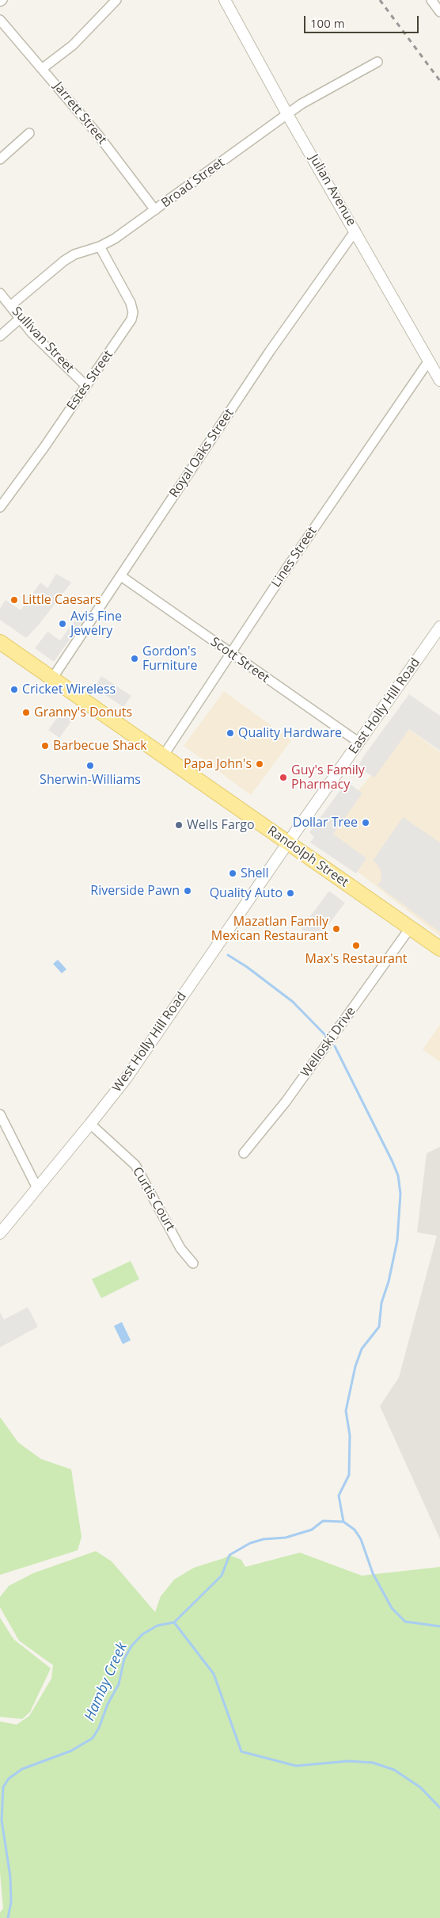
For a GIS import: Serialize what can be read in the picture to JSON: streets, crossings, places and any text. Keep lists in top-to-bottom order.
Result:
{
  "streets": {
    "main road": ["Randolph Street"],
    "street": [
      "Jarrett Street",
      "Broad Street",
      "Julian Avenue",
      "Sullivan Street",
      "Estes Street",
      "Royal Oaks Street",
      "Lines Street",
      "Scott Street",
      "East Holly Hill Road",
      "West Holly Hill Road",
      "Welloski Drive",
      "Curtis Court"
    ]
  },
  "crossings": [
    ["Jarrett Street", "Broad Street"],
    ["Broad Street", "Julian Avenue"],
    ["Broad Street", "Sullivan Street"],
    ["Broad Street", "Estes Street"],
    ["Julian Avenue", "Royal Oaks Street"],
    ["Julian Avenue", "Lines Street"],
    ["Sullivan Street", "Estes Street"],
    ["Royal Oaks Street", "Scott Street"],
    ["Royal Oaks Street", "Randolph Street"],
    ["Lines Street", "Scott Street"],
    ["Lines Street", "Randolph Street"],
    ["Scott Street", "East Holly Hill Road"],
    ["East Holly Hill Road", "Randolph Street"],
    ["East Holly Hill Road", "West Holly Hill Road"],
    ["Randolph Street", "West Holly Hill Road"],
    ["Randolph Street", "Welloski Drive"],
    ["West Holly Hill Road", "Curtis Court"]
  ],
  "water": ["Hamby Creek"],
  "places": [
    "Little Caesars",
    "Avis Fine Jewelry",
    "Gordon's Furniture",
    "Cricket Wireless",
    "Granny's Donuts",
    "Quality Hardware",
    "Barbecue Shack",
    "Papa John's",
    "Sherwin-Williams",
    "Guy's Family Pharmacy",
    "Dollar Tree",
    "Wells Fargo",
    "Shell",
    "Riverside Pawn",
    "Quality Auto",
    "Mazatlan Family Mexican Restaurant",
    "Max's Restaurant"
  ],
  "scale_bar": "100 m"
}
